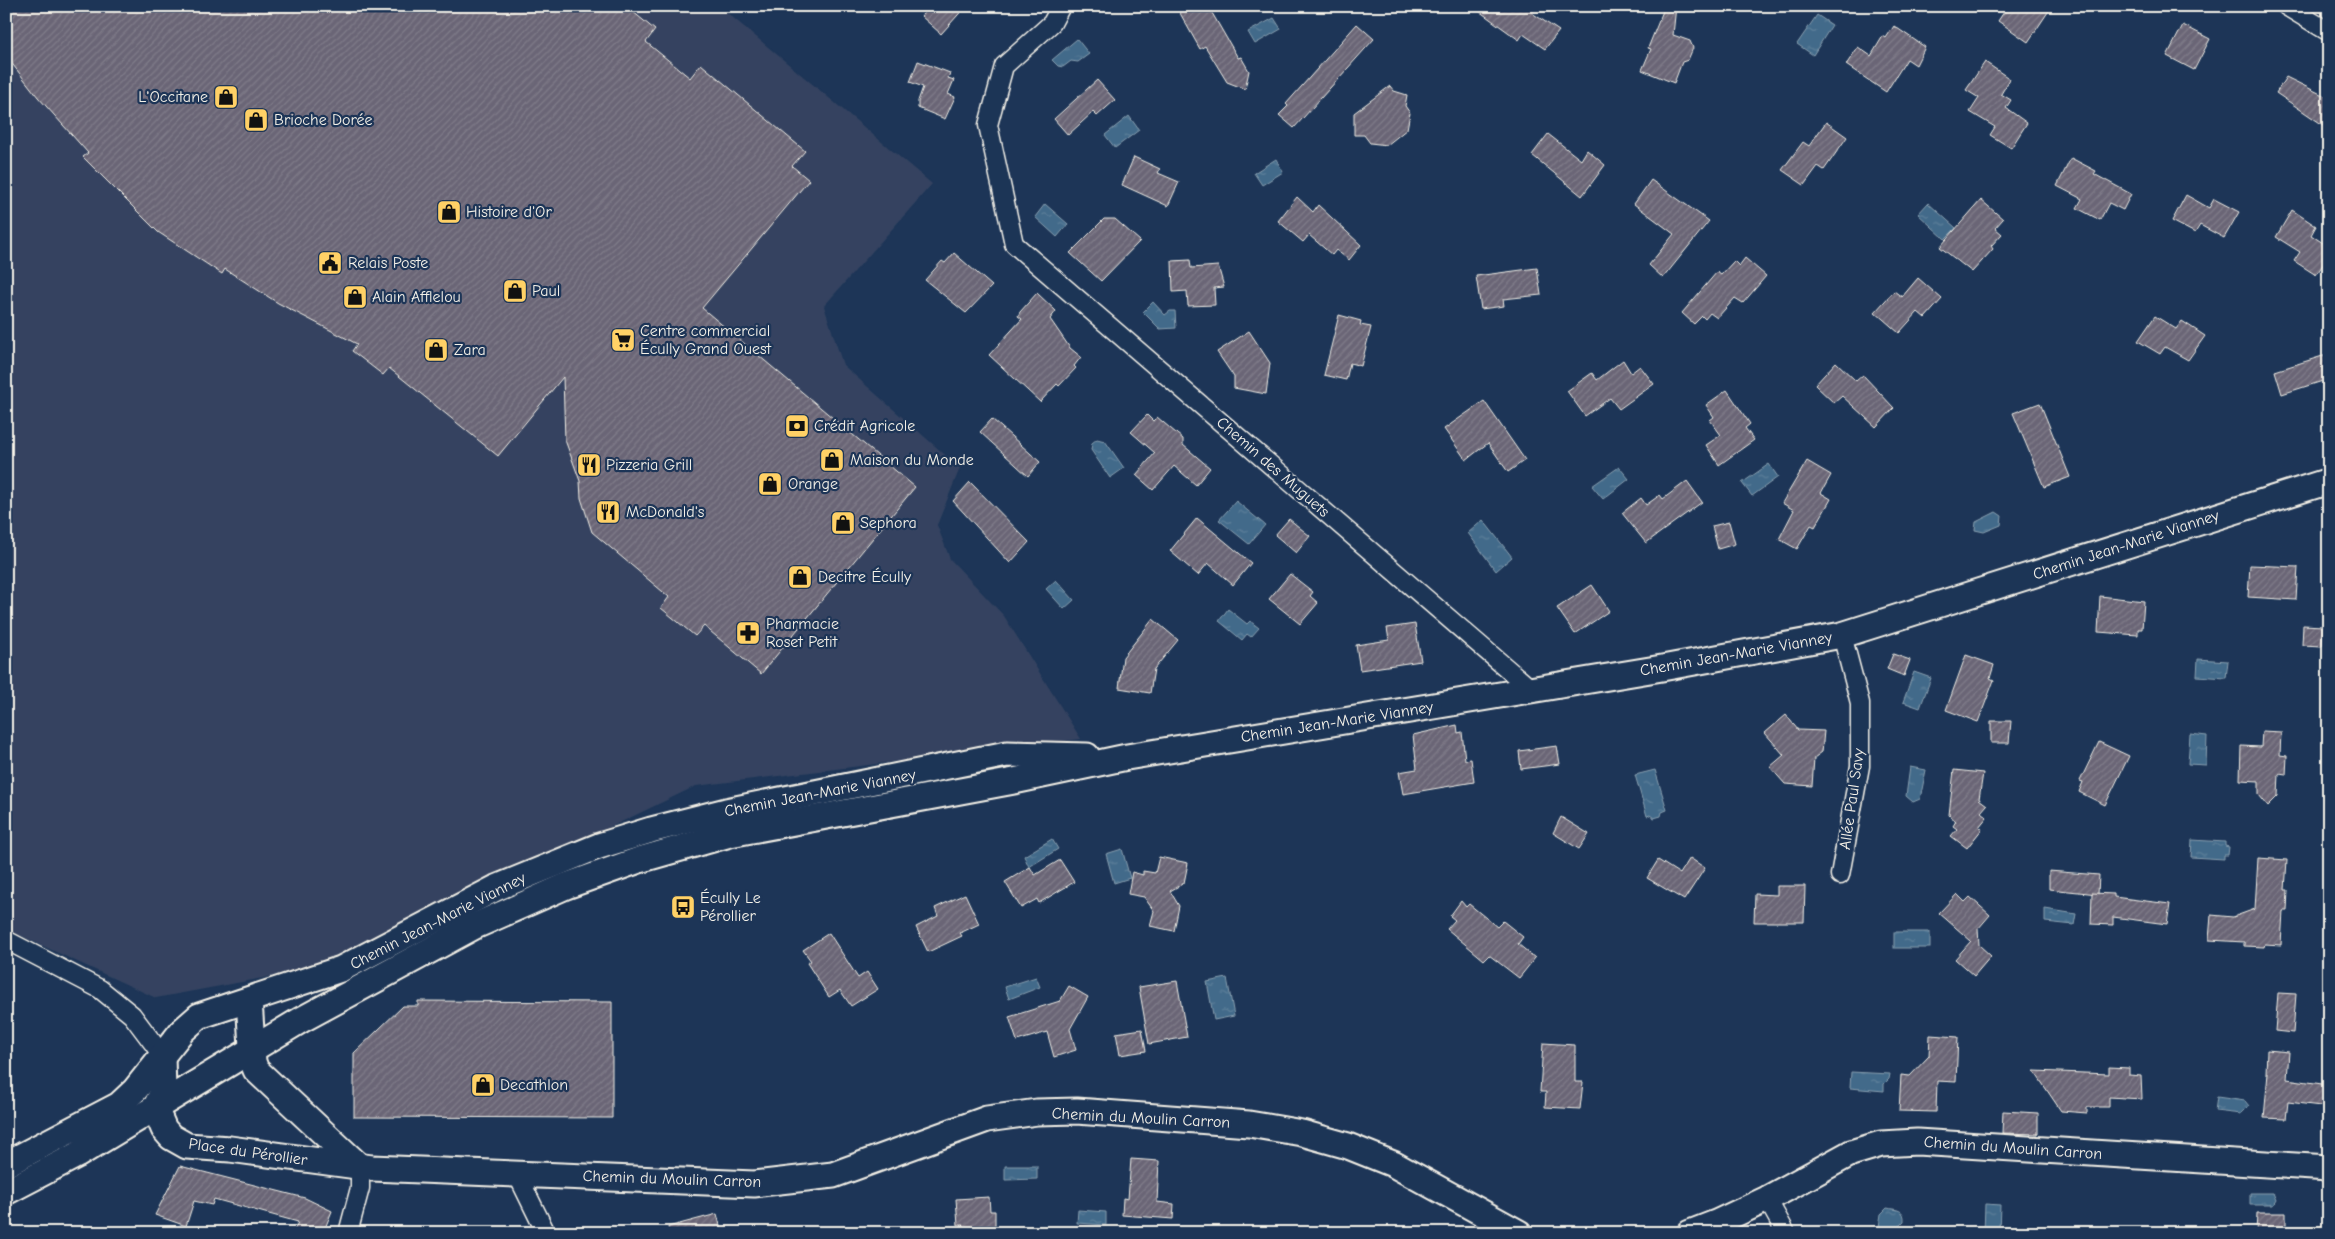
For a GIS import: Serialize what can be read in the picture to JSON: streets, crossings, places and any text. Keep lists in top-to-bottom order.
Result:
{
  "streets": {
    "street": [
      "Chemin des Muguets",
      "Chemin Jean-Marie Vianney",
      "Allée Paul Savy",
      "Chemin du Moulin Carron",
      "Place du Pérollier"
    ]
  },
  "crossings": [
    ["Chemin des Muguets", "Chemin Jean-Marie Vianney"],
    ["Chemin Jean-Marie Vianney", "Allée Paul Savy"],
    ["Chemin Jean-Marie Vianney", "Place du Pérollier"],
    ["Chemin du Moulin Carron", "Place du Pérollier"]
  ],
  "places": {
    "shop": [
      "L'Occitane",
      "Brioche Dorée",
      "Histoire d'Or",
      "Paul",
      "Alain Afflelou",
      "Zara",
      "Maison du Monde",
      "Orange",
      "Sephora",
      "Decitre Écully",
      "Decathlon"
    ],
    "public building": ["Relais Poste"],
    "supermarket": ["Centre commercial Écully Grand Ouest"],
    "bank": ["Crédit Agricole"],
    "restaurant": ["Pizzeria Grill", "McDonald's"],
    "pharmacy": ["Pharmacie Roset Petit"],
    "bus stop": ["Écully Le Pérollier"]
  }
}
